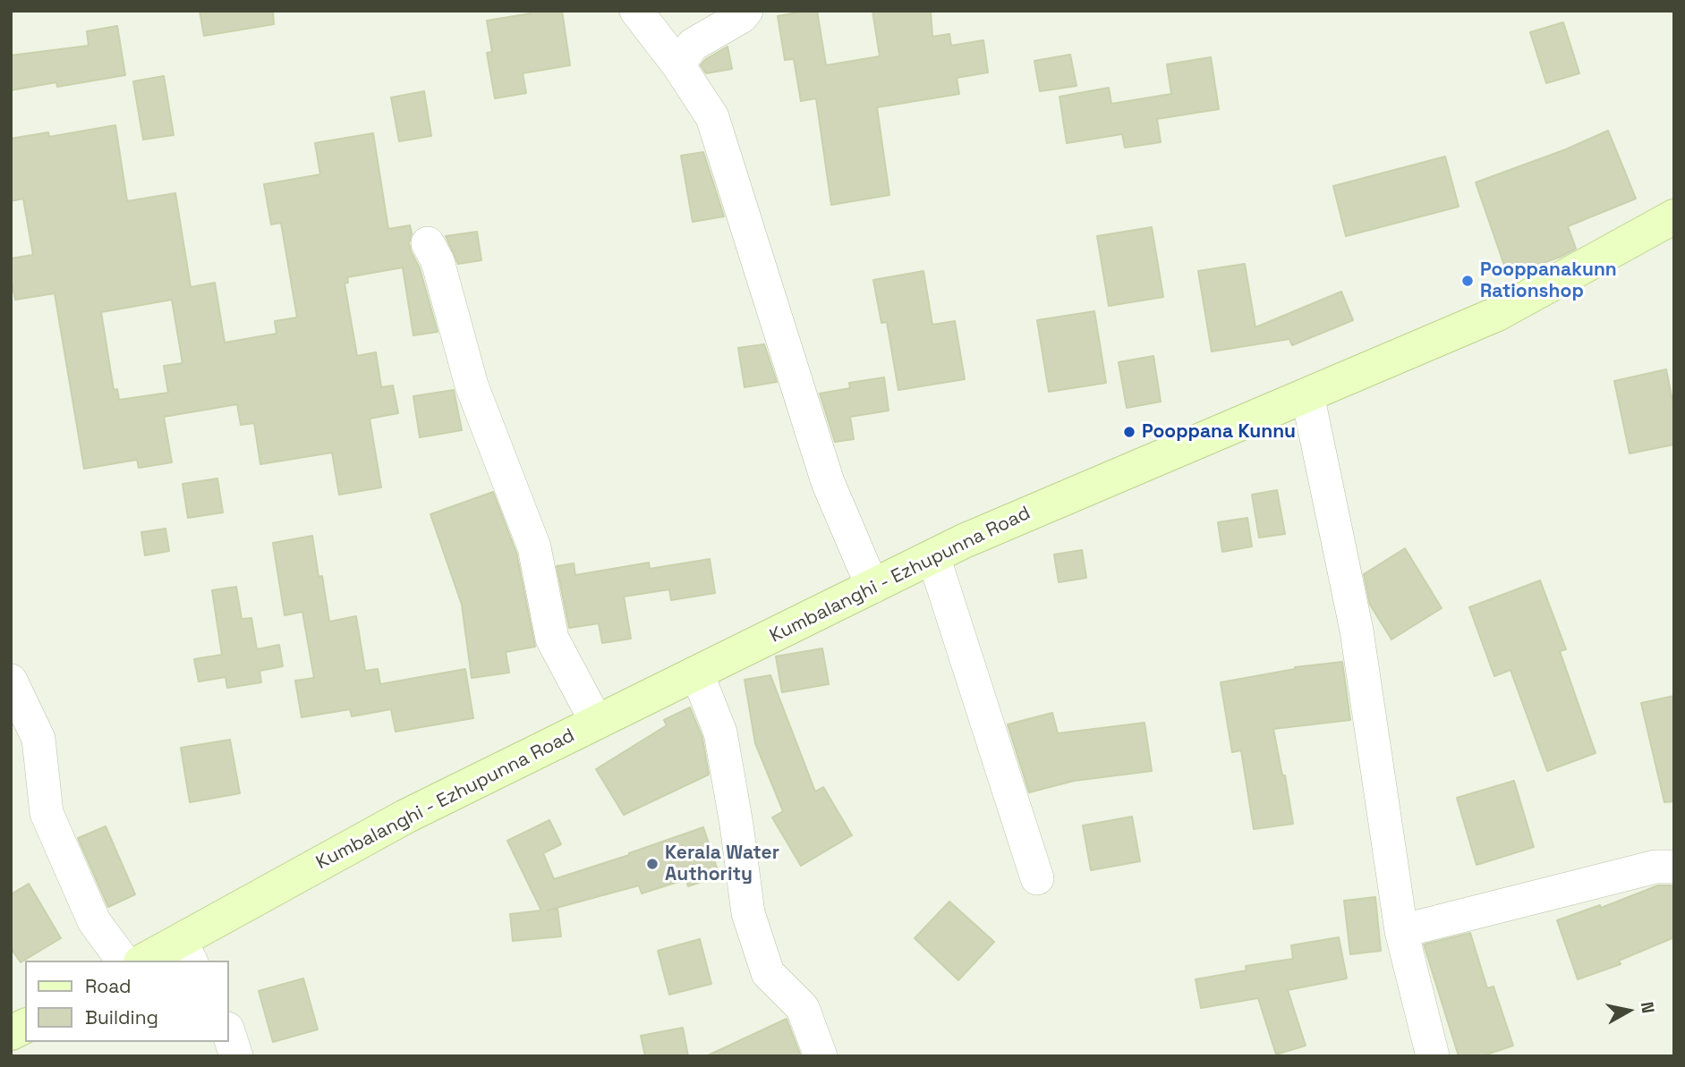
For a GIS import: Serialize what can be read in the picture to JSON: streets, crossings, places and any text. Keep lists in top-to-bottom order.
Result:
{
  "streets": {
    "main road": ["Kumbalanghi - Ezhupunna Road"]
  },
  "places": ["Pooppanakunn Rationshop", "Pooppana Kunnu", "Kerala Water Authority"],
  "legend": ["Road", "Building"],
  "north": "right"
}
